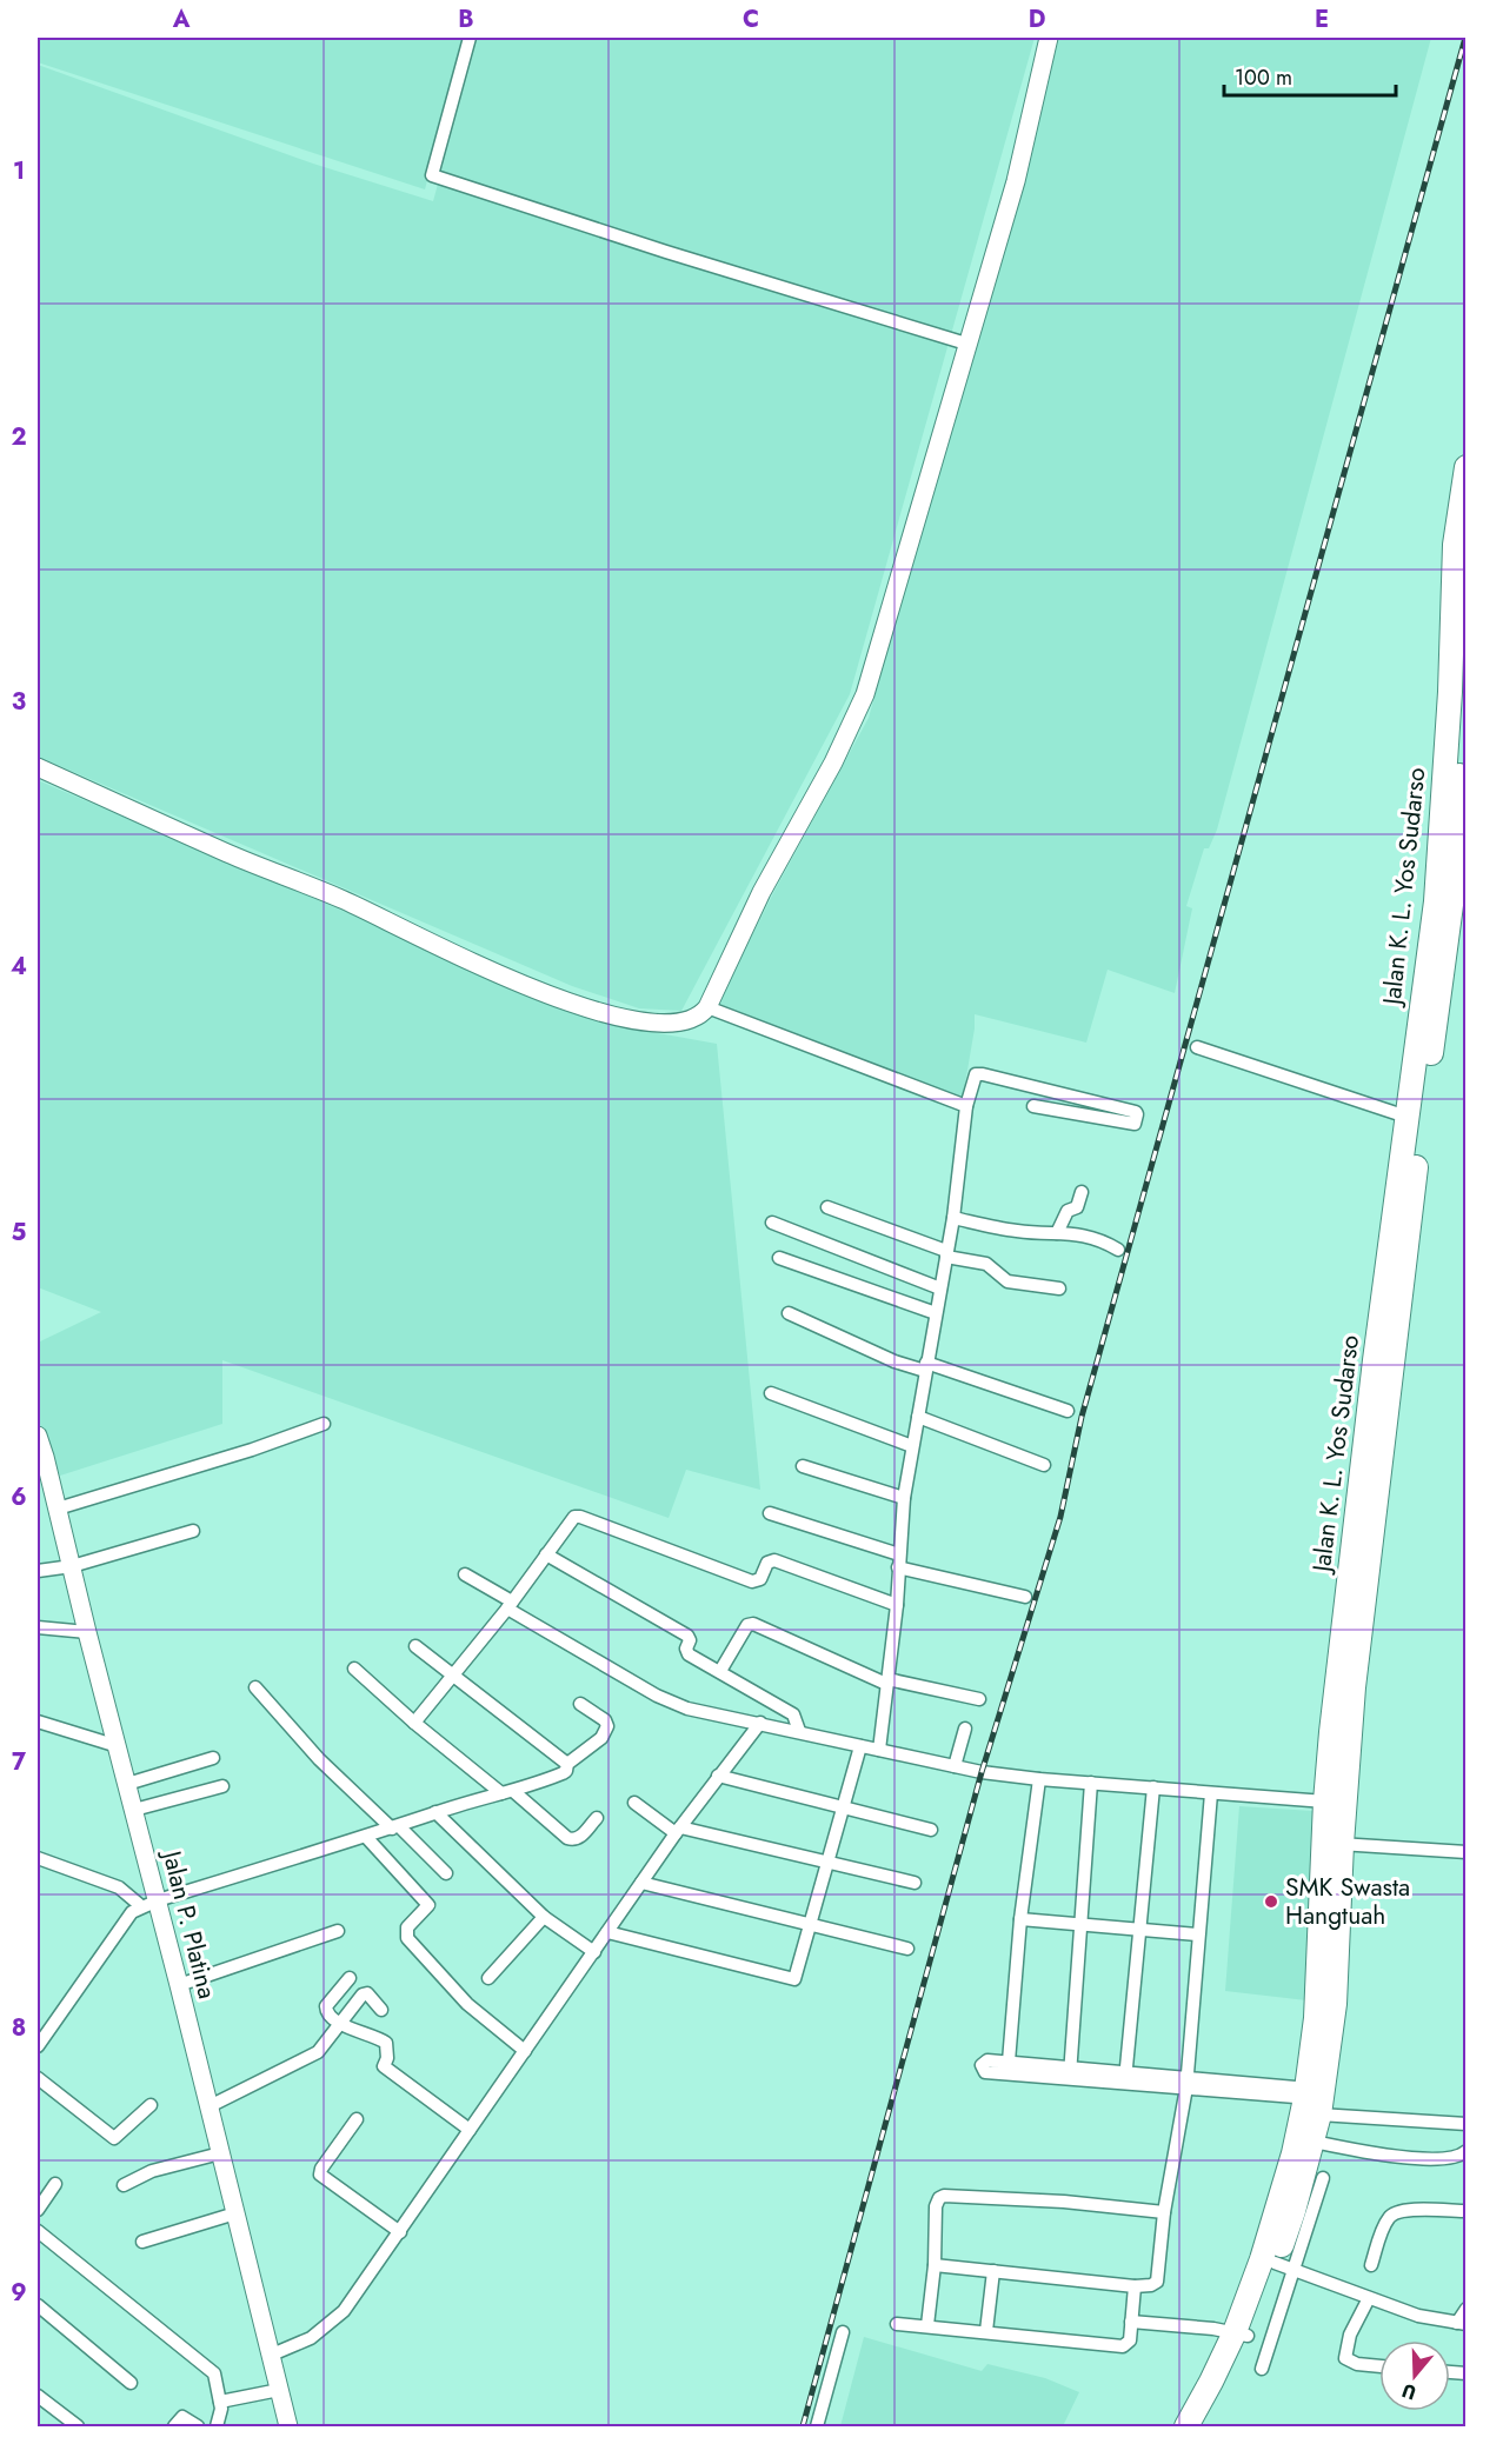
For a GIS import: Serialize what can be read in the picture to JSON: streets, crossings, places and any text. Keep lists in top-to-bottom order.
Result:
{
  "streets": {
    "highway": ["Jalan K. L. Yos Sudarso"],
    "street": ["Jalan P. Platina"]
  },
  "places": ["SMK Swasta Hangtuah"],
  "scale_bar": "100 m",
  "north": "bottom",
  "grid": {
    "columns": [
      "A",
      "B",
      "C",
      "D",
      "E"
    ],
    "rows": [
      "1",
      "2",
      "3",
      "4",
      "5",
      "6",
      "7",
      "8",
      "9"
    ]
  }
}
